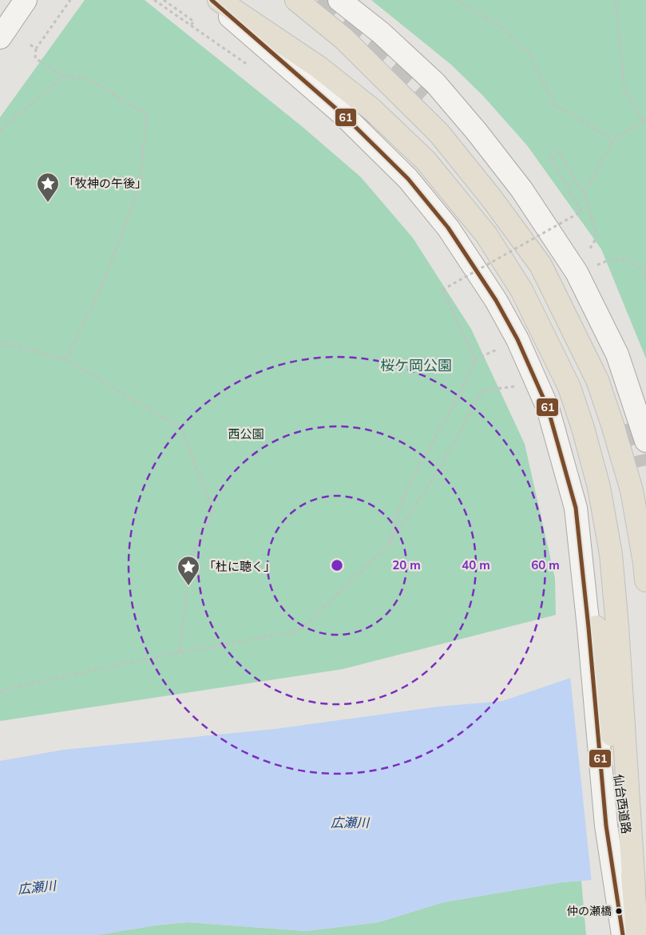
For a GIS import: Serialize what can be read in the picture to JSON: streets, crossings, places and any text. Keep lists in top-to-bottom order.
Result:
{
  "streets": {
    "highway": ["仙台西道路"]
  },
  "districts": ["桜ケ岡公園"],
  "water": ["広瀬川"],
  "parks": ["西公園"],
  "places": {
    "place": ["「牧神の午後」", "「杜に聴く」"],
    "other": ["仲の瀬橋"]
  },
  "lines": ["transit line 61"],
  "rings": ["20 m", "40 m", "60 m"]
}
